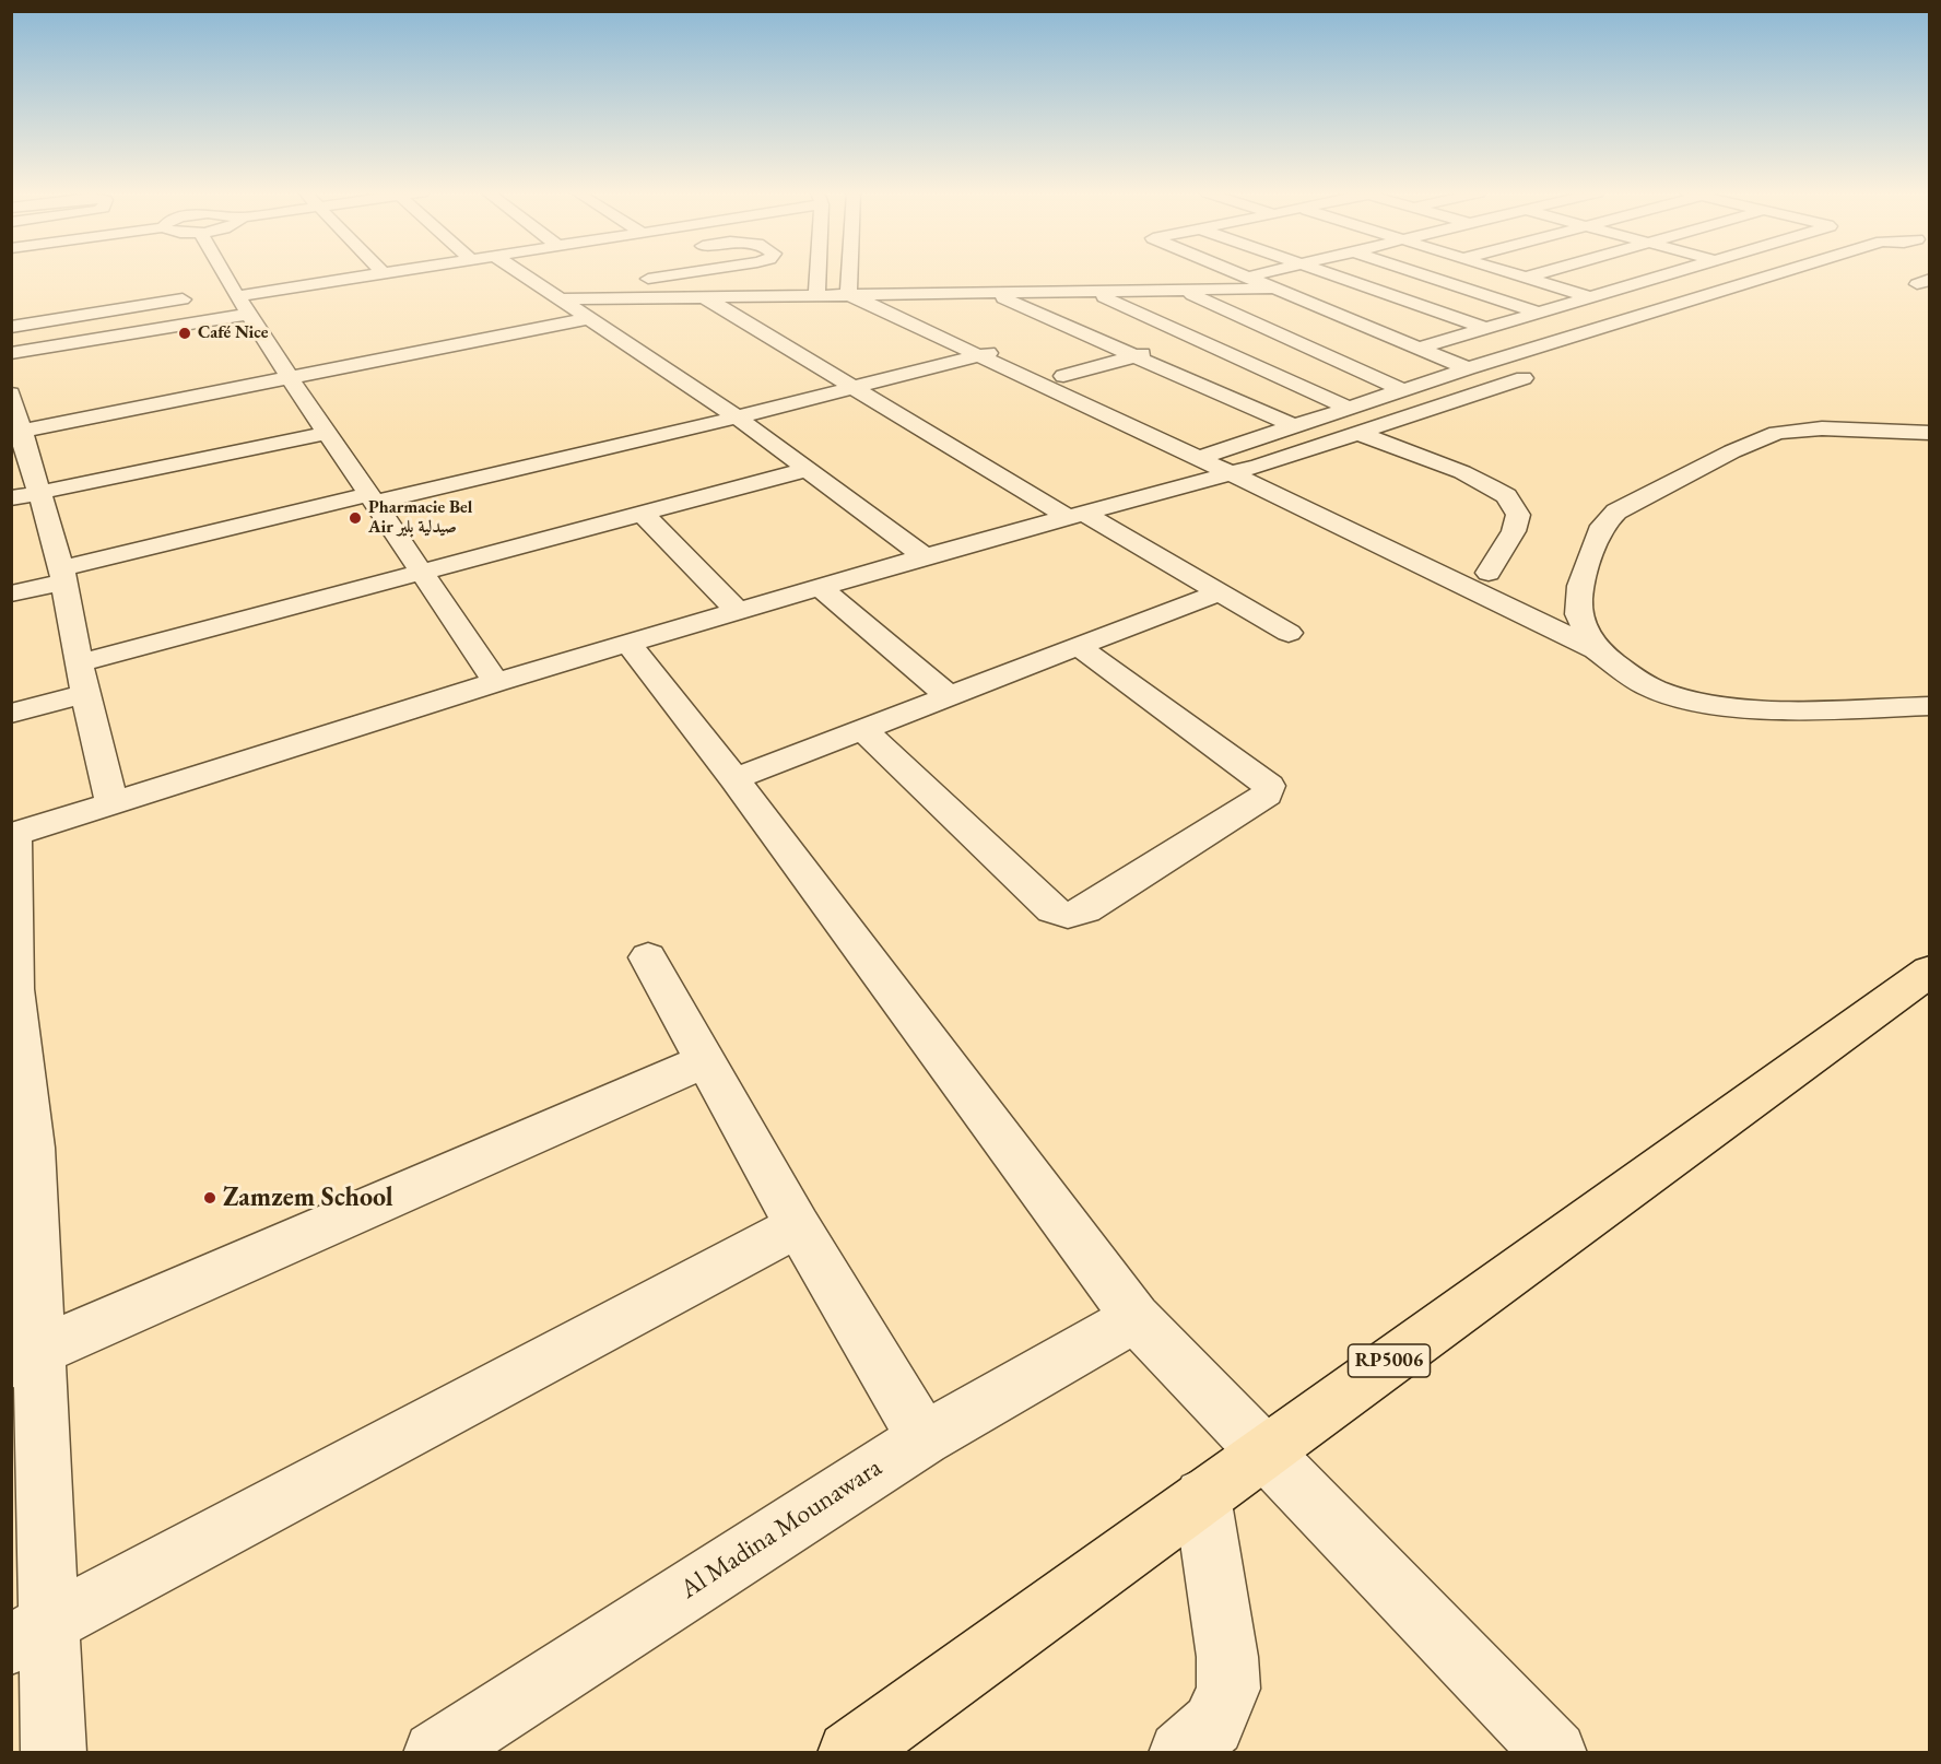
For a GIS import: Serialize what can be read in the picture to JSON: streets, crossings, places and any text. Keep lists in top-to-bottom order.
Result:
{
  "streets": {
    "main road": ["RP5006"],
    "street": ["Al Madina Mounawara"]
  },
  "places": ["Café Nice", "Pharmacie Bel Air صيدلية بلير", "Zamzem School"]
}
